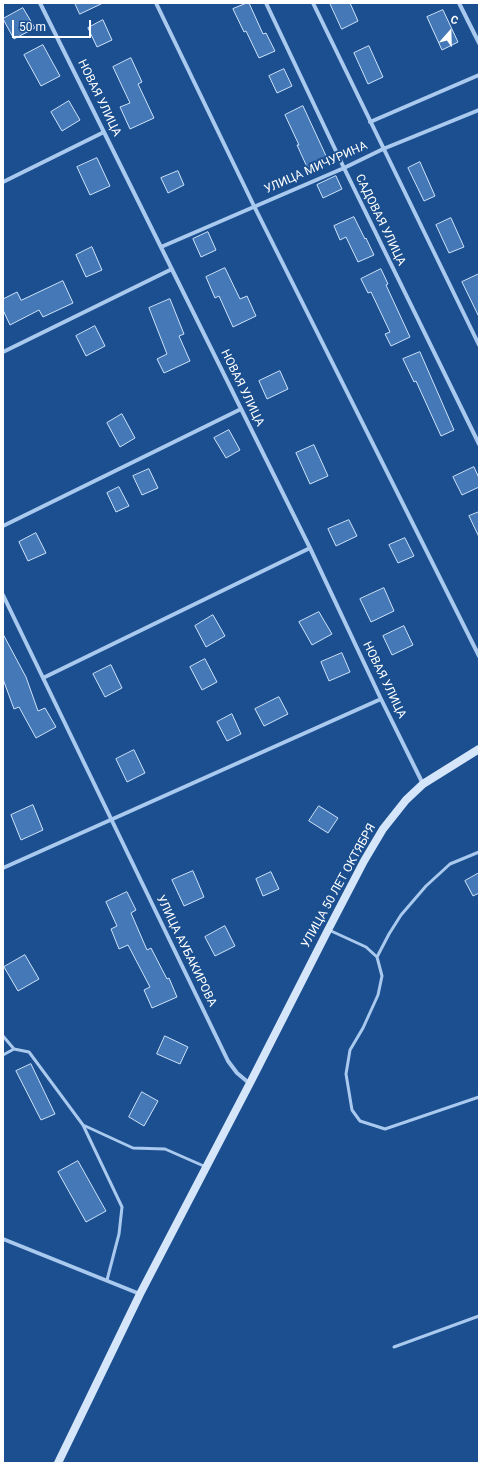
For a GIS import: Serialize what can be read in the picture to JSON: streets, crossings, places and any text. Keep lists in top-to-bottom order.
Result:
{
  "streets": {
    "main road": ["УЛИЦА 50 ЛЕТ ОКТЯБРЯ"],
    "street": [
      "НОВАЯ УЛИЦА",
      "УЛИЦА МИЧУРИНА",
      "САДОВАЯ УЛИЦА",
      "УЛИЦА АУБАКИРОВА"
    ]
  },
  "crossings": [
    ["НОВАЯ УЛИЦА", "УЛИЦА МИЧУРИНА"],
    ["НОВАЯ УЛИЦА", "УЛИЦА 50 ЛЕТ ОКТЯБРЯ"],
    ["УЛИЦА МИЧУРИНА", "САДОВАЯ УЛИЦА"],
    ["УЛИЦА 50 ЛЕТ ОКТЯБРЯ", "УЛИЦА АУБАКИРОВА"]
  ],
  "scale_bar": "50 m",
  "north": "top"
}
